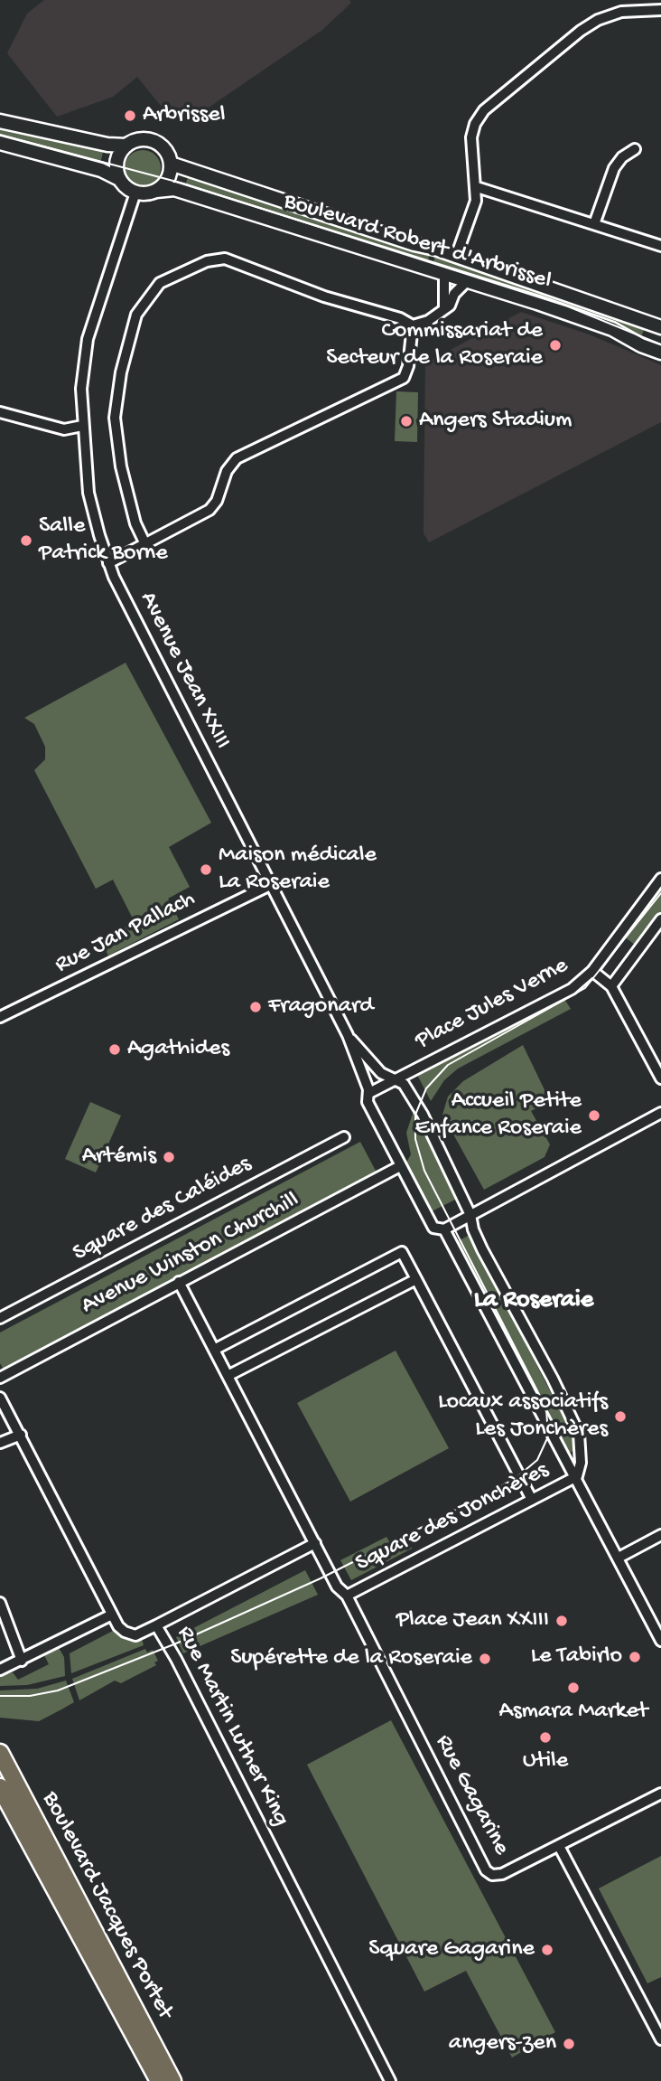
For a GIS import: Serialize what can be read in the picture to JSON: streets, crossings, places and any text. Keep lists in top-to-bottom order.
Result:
{
  "streets": {
    "main road": ["Boulevard Jacques Portet"],
    "street": [
      "Boulevard Robert d'Arbrissel",
      "Avenue Jean XXIII",
      "Rue Jan Pallach",
      "Place Jules Verne",
      "Square des Caléides",
      "Avenue Winston Churchill",
      "Square des Jonchères",
      "Rue Martin Luther King",
      "Rue Gagarine"
    ]
  },
  "crossings": [
    ["Boulevard Robert d'Arbrissel", "Avenue Jean XXIII"],
    ["Avenue Jean XXIII", "Rue Jan Pallach"],
    ["Avenue Jean XXIII", "Place Jules Verne"],
    ["Avenue Jean XXIII", "Avenue Winston Churchill"],
    ["Avenue Jean XXIII", "Square des Jonchères"],
    ["Avenue Winston Churchill", "Rue Gagarine"],
    ["Square des Jonchères", "Rue Gagarine"]
  ],
  "districts": ["La Roseraie"],
  "places": [
    "Arbrissel",
    "Commissariat de Secteur de la Roseraie",
    "Angers Stadium",
    "Salle Patrick Borne",
    "Maison médicale La Roseraie",
    "Fragonard",
    "Agathides",
    "Accueil Petite Enfance Roseraie",
    "Artémis",
    "Locaux associatifs Les Jonchères",
    "Place Jean XXIII",
    "Le Tabirlo",
    "Supérette de la Roseraie",
    "Asmara Market",
    "Utile",
    "Square Gagarine",
    "angers-zen"
  ]
}
